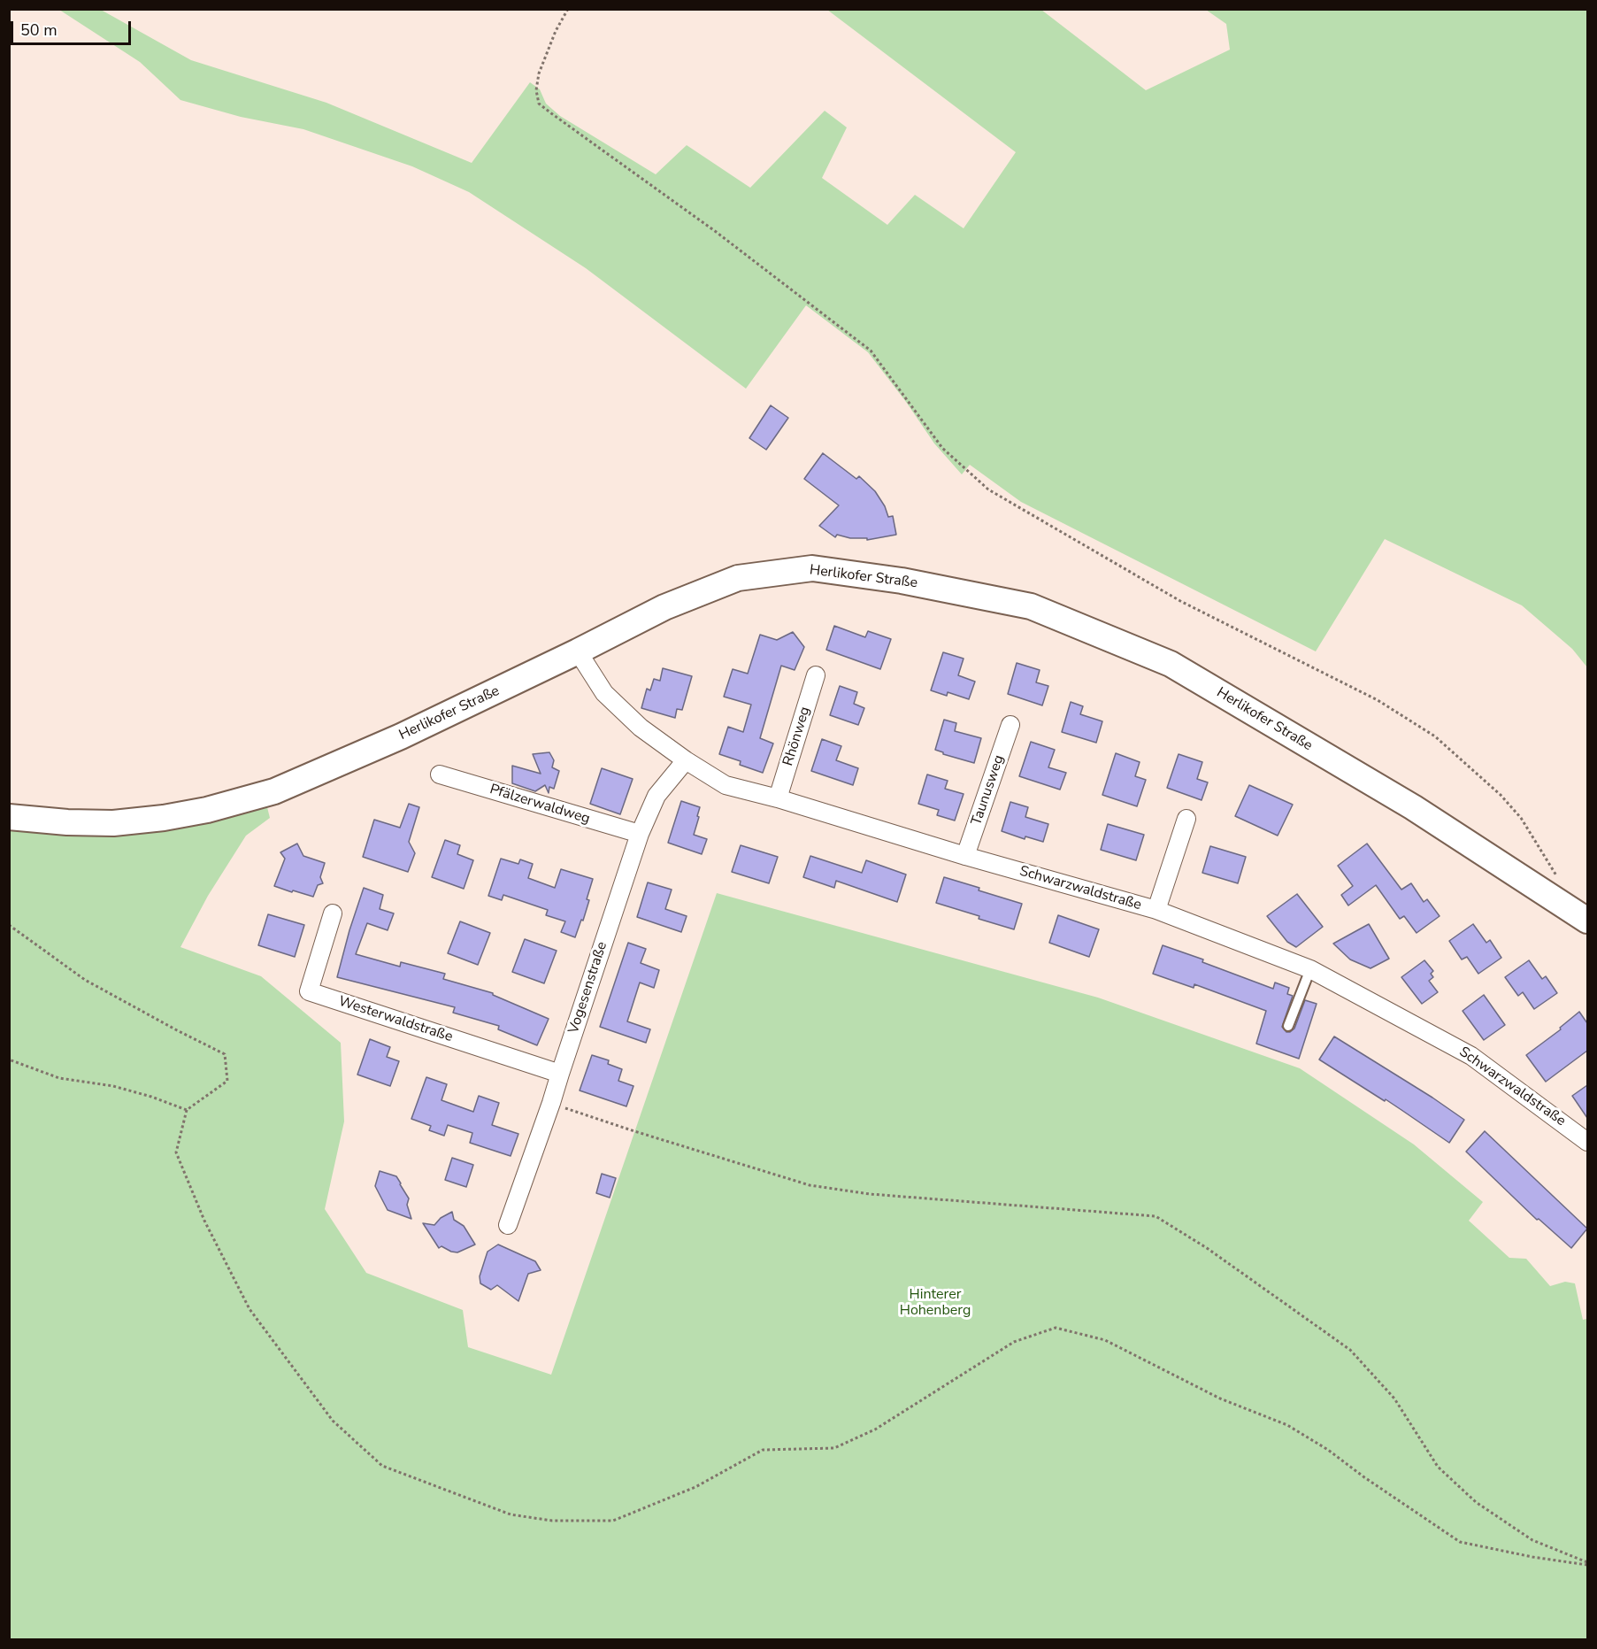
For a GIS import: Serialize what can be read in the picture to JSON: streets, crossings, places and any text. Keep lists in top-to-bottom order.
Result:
{
  "streets": {
    "main road": ["Herlikofer Straße"],
    "street": [
      "Rhönweg",
      "Taunusweg",
      "Pfälzerwaldweg",
      "Schwarzwaldstraße",
      "Vogesenstraße",
      "Westerwaldstraße"
    ]
  },
  "crossings": [
    ["Herlikofer Straße", "Schwarzwaldstraße"],
    ["Rhönweg", "Schwarzwaldstraße"],
    ["Taunusweg", "Schwarzwaldstraße"],
    ["Pfälzerwaldweg", "Vogesenstraße"],
    ["Schwarzwaldstraße", "Vogesenstraße"],
    ["Vogesenstraße", "Westerwaldstraße"]
  ],
  "parks": ["Hinterer Hohenberg"],
  "scale_bar": "50 m"
}
